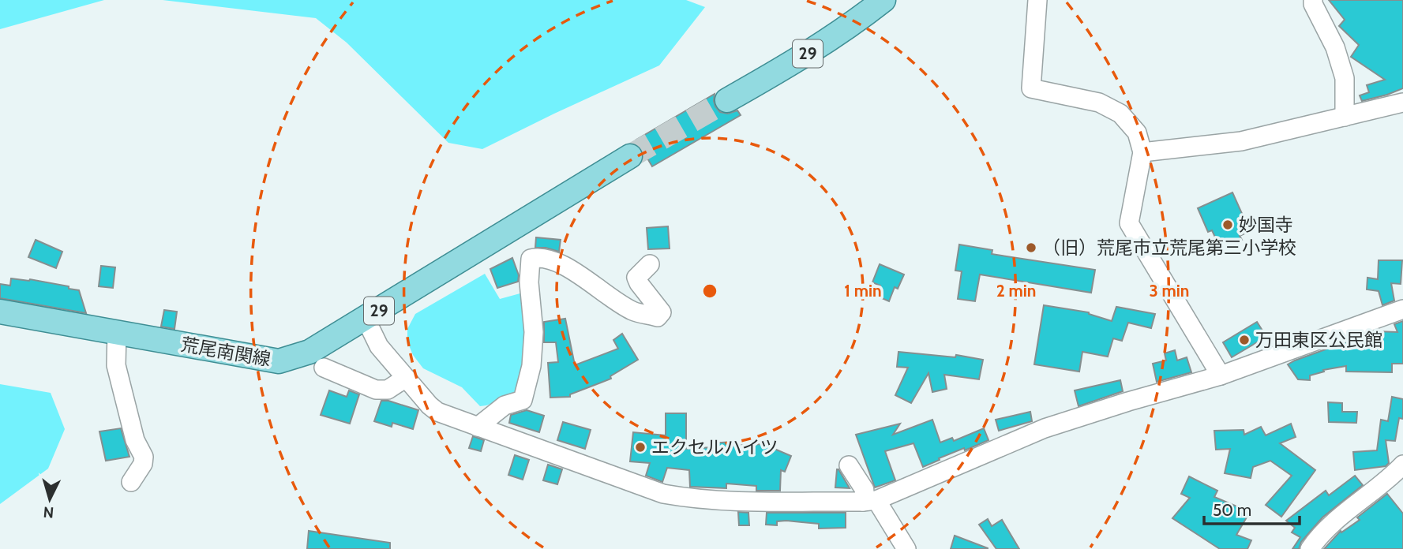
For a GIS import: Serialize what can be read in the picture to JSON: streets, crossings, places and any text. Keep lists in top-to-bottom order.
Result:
{
  "streets": {
    "main road": ["29", "荒尾南関線"]
  },
  "places": [
    "妙国寺",
    "（旧）荒尾市立荒尾第三小学校",
    "万田東区公民館",
    "エクセルハイツ"
  ],
  "scale_bar": "50 m",
  "north": "bottom",
  "rings": ["1 min", "2 min", "3 min"]
}
